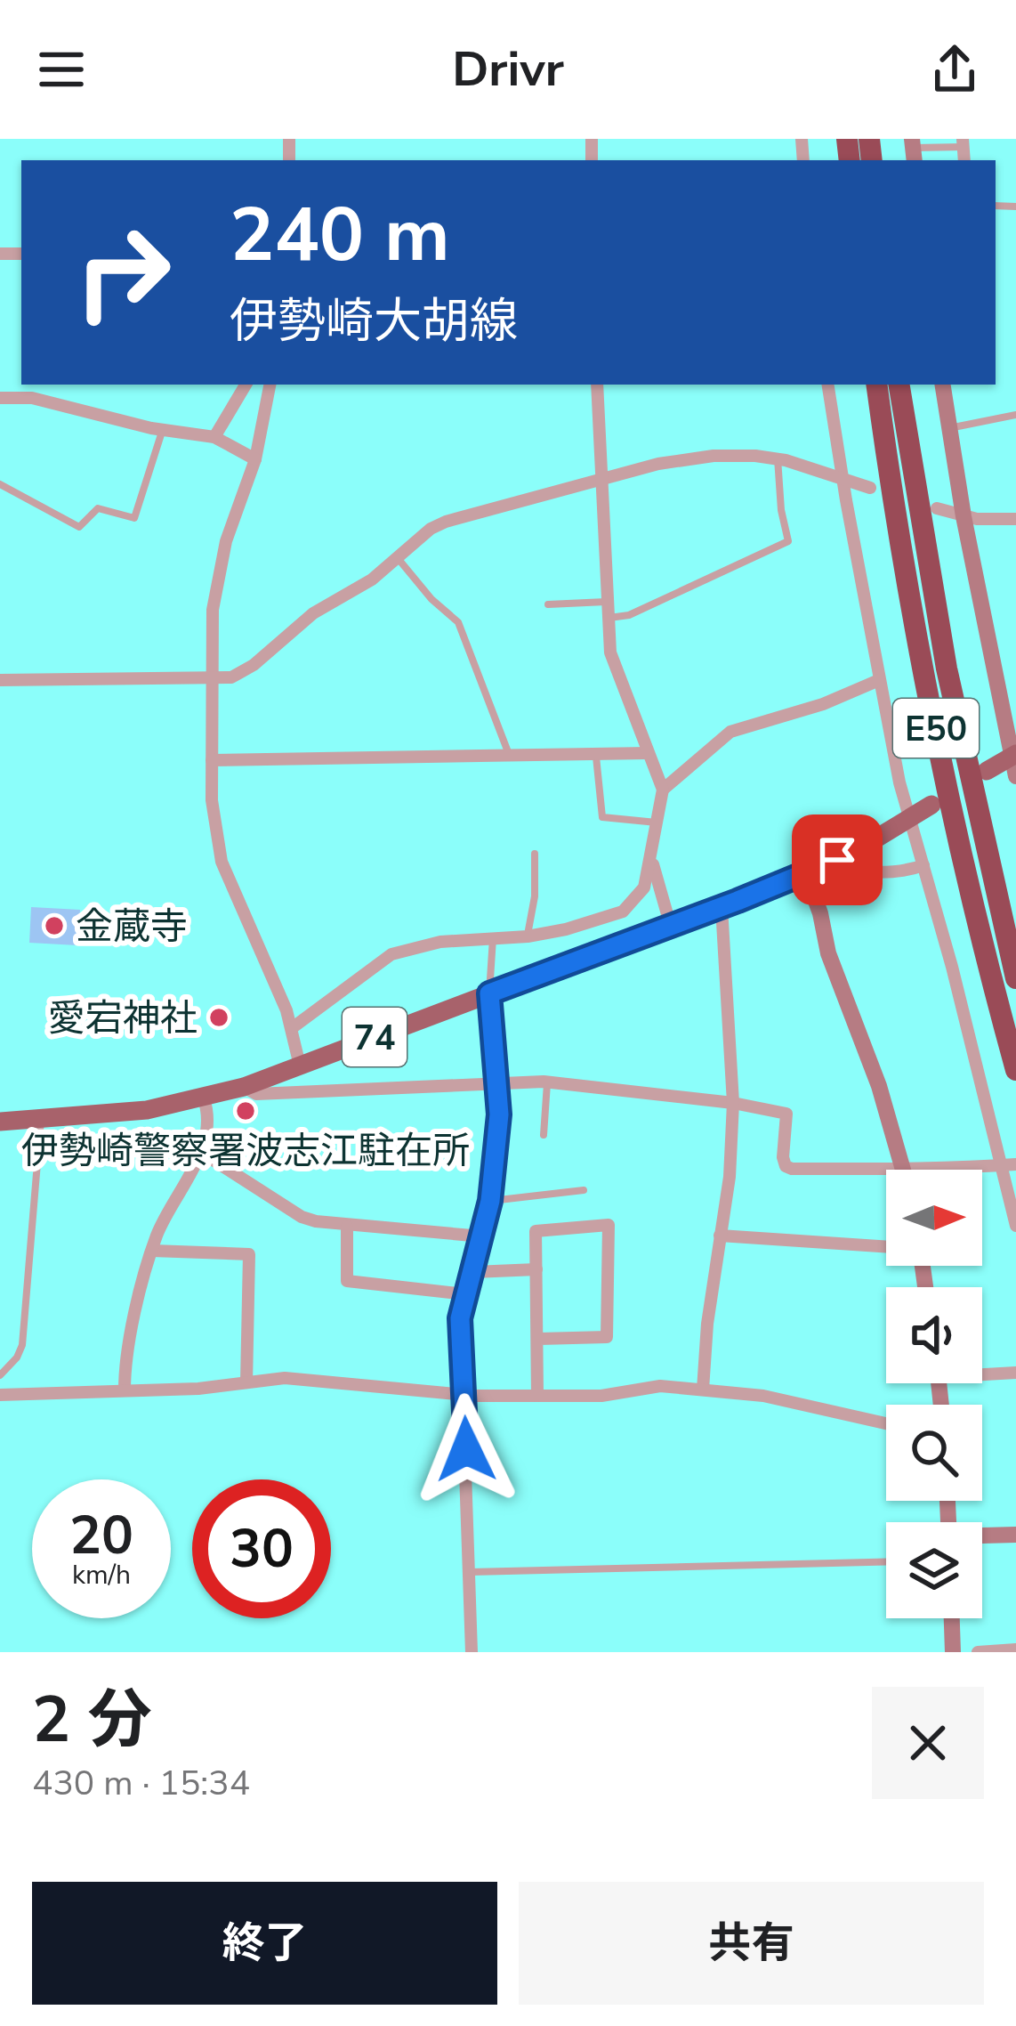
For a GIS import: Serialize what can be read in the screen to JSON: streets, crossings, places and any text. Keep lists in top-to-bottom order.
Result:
{
  "streets": {
    "highway": ["E50"],
    "main road": ["74"]
  },
  "places": ["金蔵寺", "愛宕神社", "伊勢崎警察署波志江駐在所"],
  "north": "right",
  "page": {
    "header": "Drivr",
    "turn": ["240 m", "伊勢崎大胡線"],
    "speed": "20 km/h",
    "limit": "30",
    "heading": ["2 分", "430 m · 15:34"],
    "buttons": ["終了", "共有"]
  }
}
